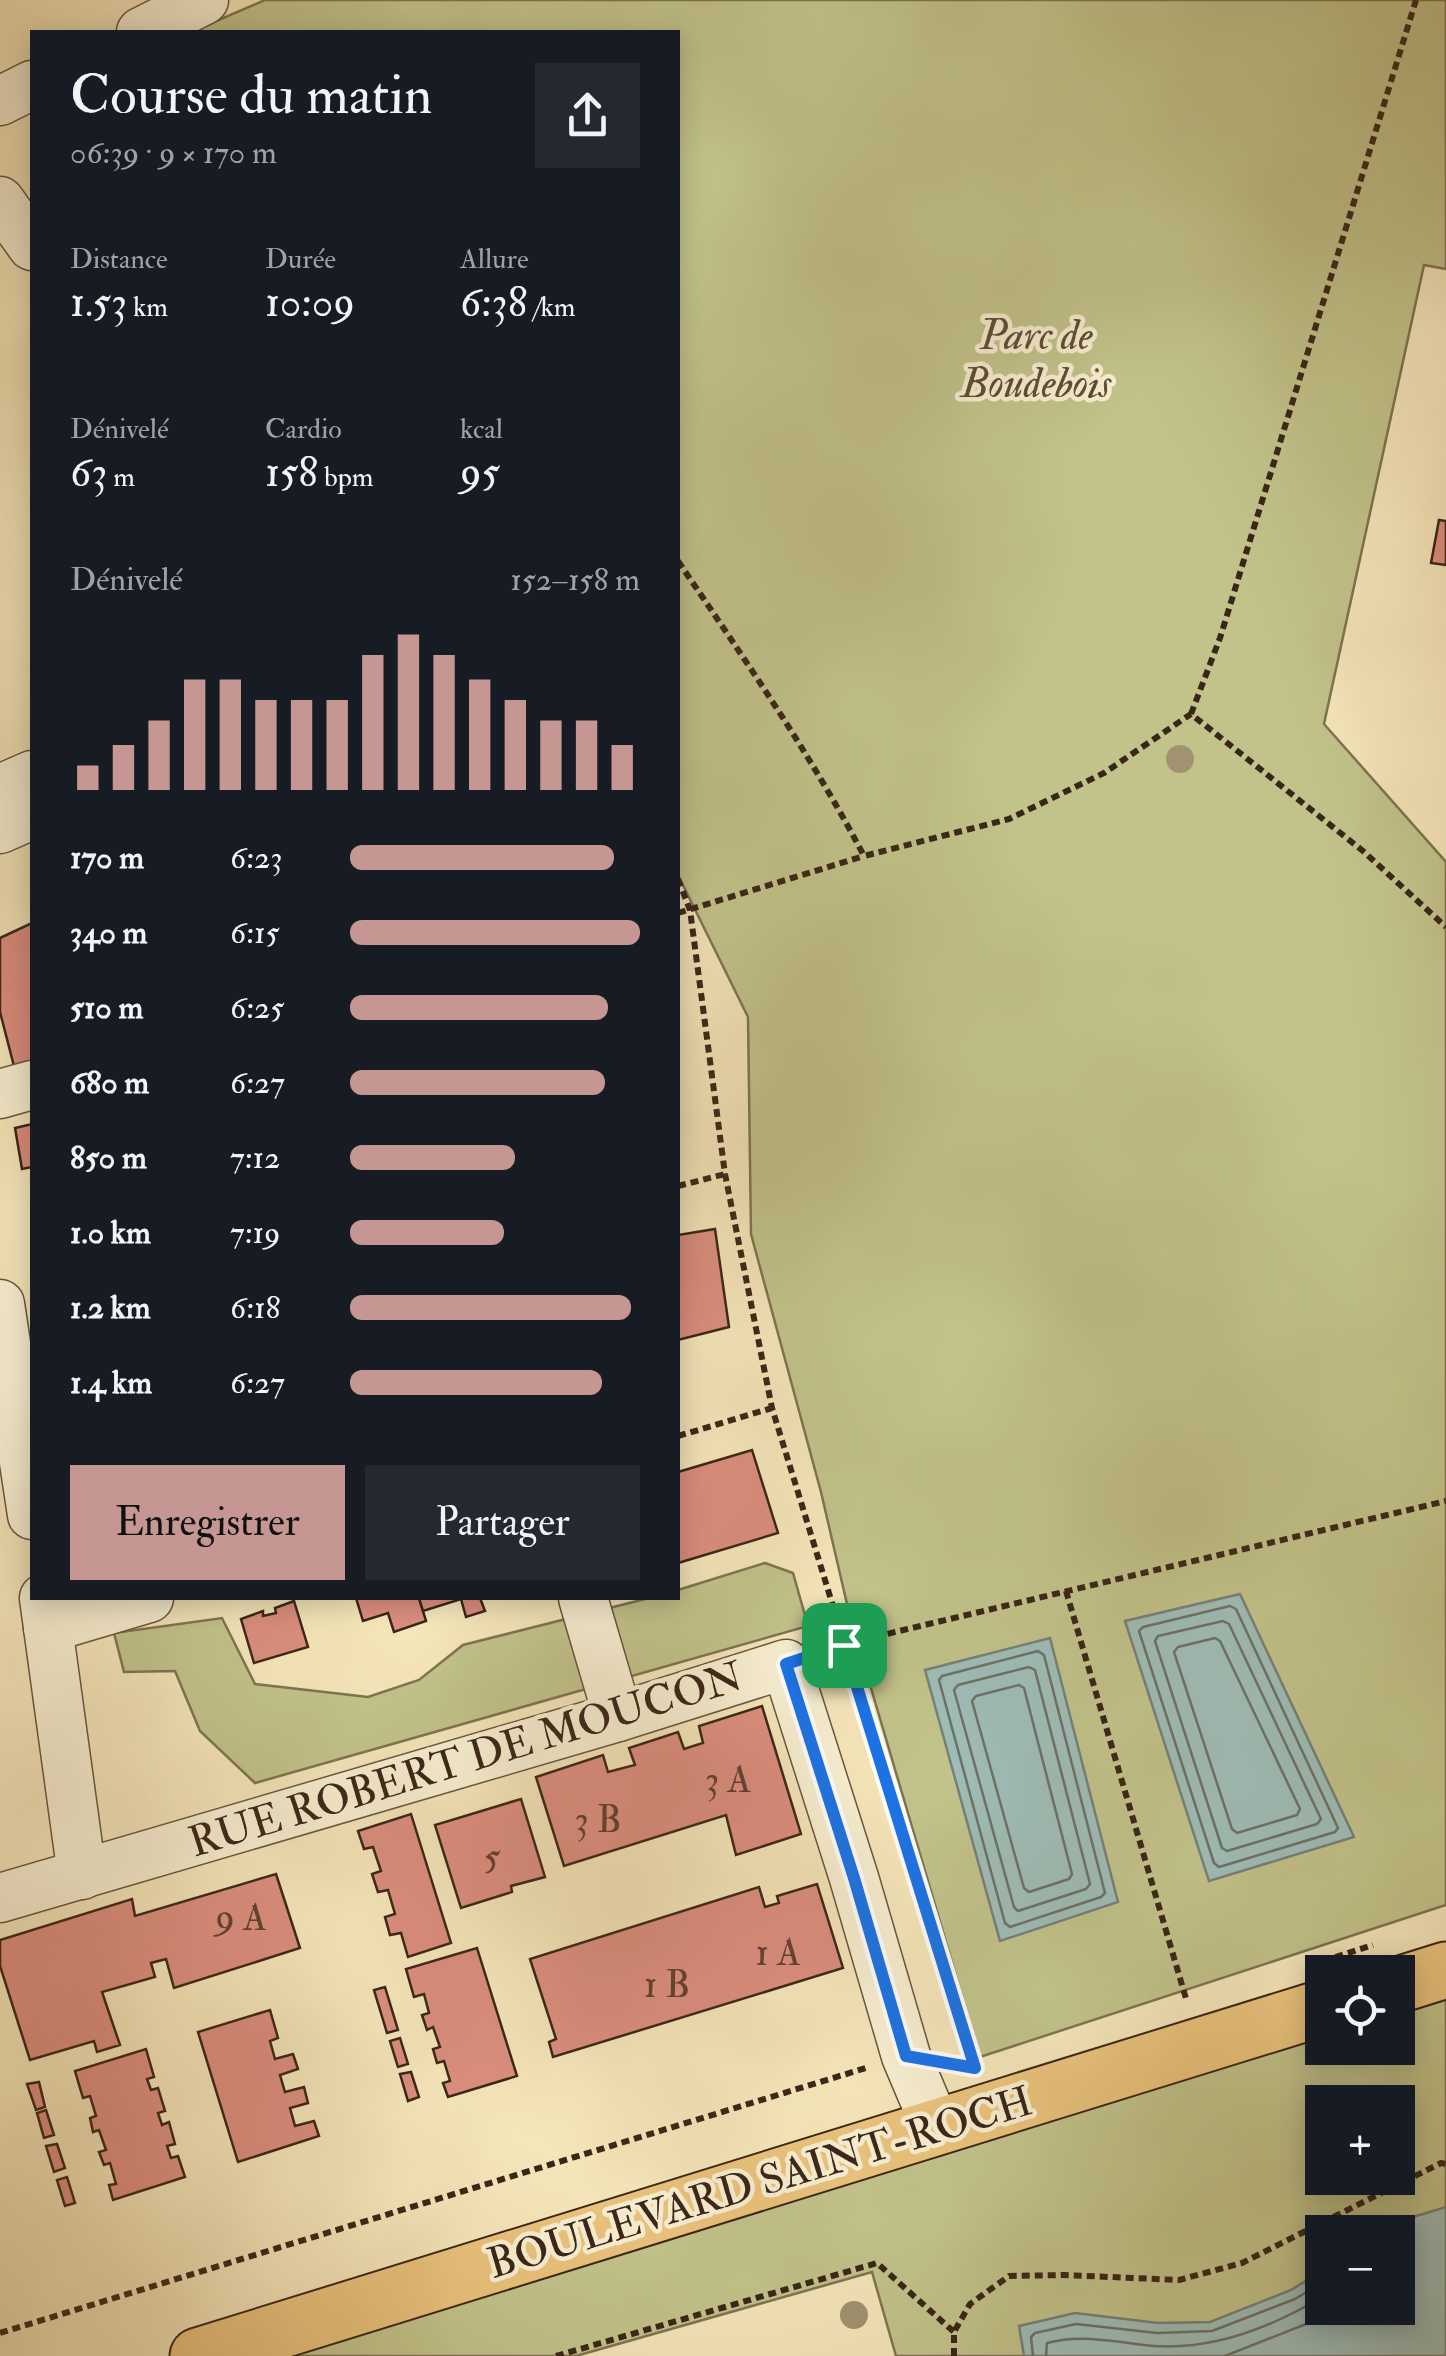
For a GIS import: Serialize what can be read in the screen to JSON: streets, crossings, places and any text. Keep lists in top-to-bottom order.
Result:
{
  "streets": {
    "main road": ["BOULEVARD SAINT-ROCH"],
    "street": ["RUE ROBERT DE MOUCON"]
  },
  "crossings": [
    ["RUE ROBERT DE MOUCON", "BOULEVARD SAINT-ROCH"]
  ],
  "parks": ["Parc de Boudebois"],
  "house_numbers": [
    "3 A",
    "3 B",
    "5",
    "9 A",
    "1 A",
    "1 B"
  ],
  "page": {
    "heading": ["Course du matin", "06:39 · 9 × 170 m"],
    "stats": [
      ["Distance", "1.53 km"],
      ["Durée", "10:09"],
      ["Allure", "6:38 /km"],
      ["Dénivelé", "63 m"],
      ["Cardio", "158 bpm"],
      ["kcal", "95"]
    ],
    "chart": ["Dénivelé", "152–158 m"],
    "list": [
      {
        "name": "170 m",
        "note": "6:23"
      },
      {
        "name": "340 m",
        "note": "6:15"
      },
      {
        "name": "510 m",
        "note": "6:25"
      },
      {
        "name": "680 m",
        "note": "6:27"
      },
      {
        "name": "850 m",
        "note": "7:12"
      },
      {
        "name": "1.0 km",
        "note": "7:19"
      },
      {
        "name": "1.2 km",
        "note": "6:18"
      },
      {
        "name": "1.4 km",
        "note": "6:27"
      }
    ],
    "buttons": ["Enregistrer", "Partager"],
    "map_buttons": ["+", "−"]
  }
}
